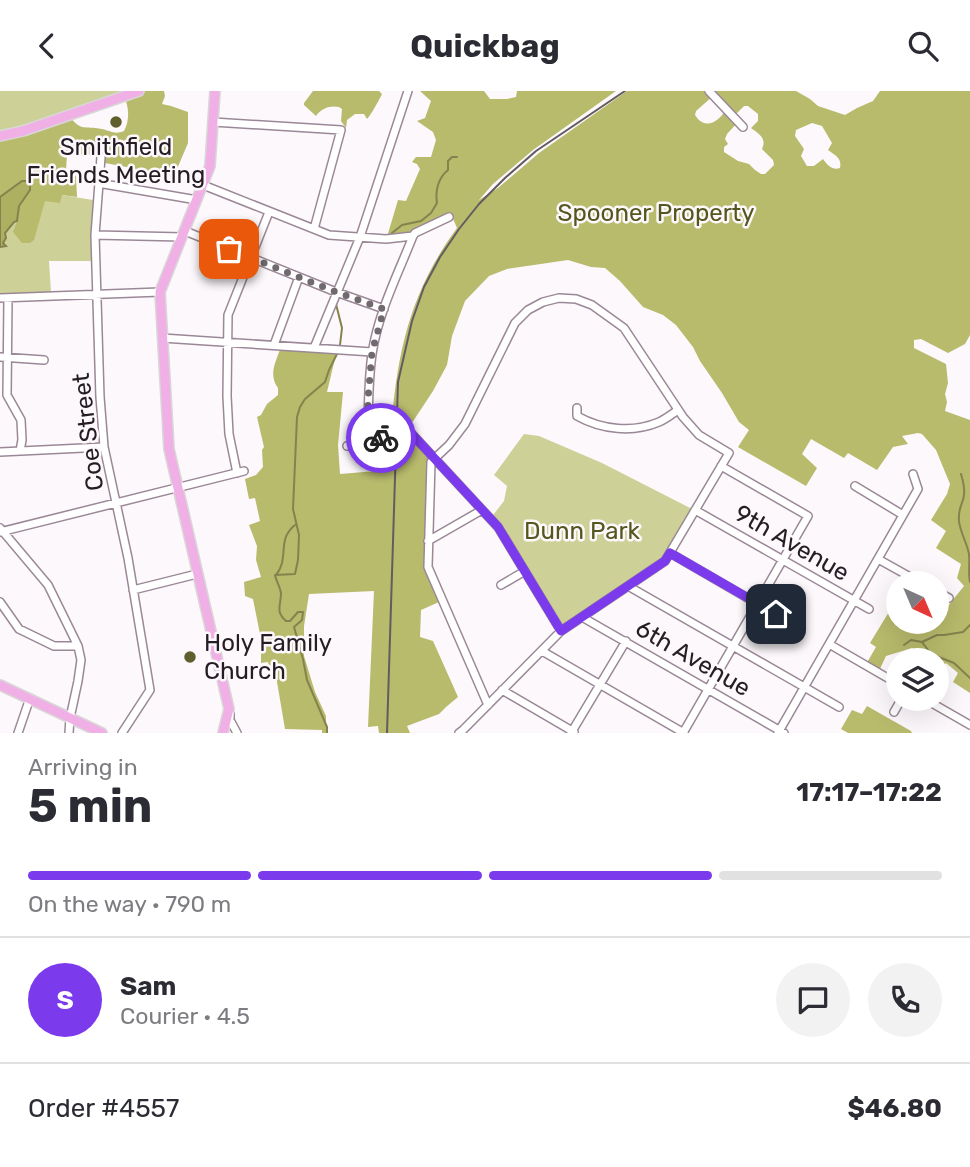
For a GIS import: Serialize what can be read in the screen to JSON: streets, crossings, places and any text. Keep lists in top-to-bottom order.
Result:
{
  "streets": {
    "street": ["Coe Street", "9th Avenue", "6th Avenue"]
  },
  "parks": ["Spooner Property", "Dunn Park"],
  "places": ["Smithfield Friends Meeting", "Holy Family Church"],
  "north": "bottom right",
  "page": {
    "header": "Quickbag",
    "heading": ["5 min", "Arriving in", "17:17–17:22"],
    "panel": [
      "Sam",
      "Courier · 4.5",
      "Order #4557",
      "$46.80"
    ],
    "bar": "On the way · 790 m",
    "round": "S"
  }
}
